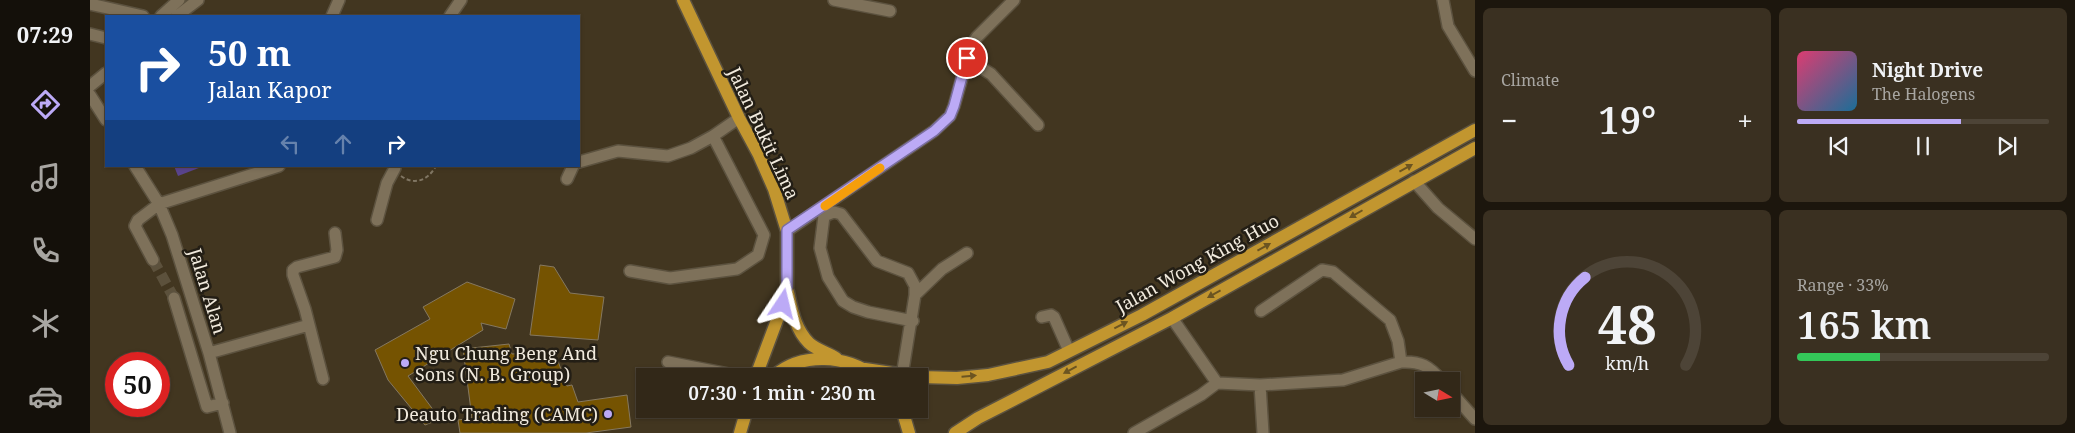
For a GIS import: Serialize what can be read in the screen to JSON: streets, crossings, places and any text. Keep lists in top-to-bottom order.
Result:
{
  "streets": {
    "main road": ["Jalan Bukit Lima", "Jalan Wong King Huo"],
    "street": ["Jalan Alan"]
  },
  "places": ["Ngu Chung Beng And Sons (N. B. Group)", "Deauto Trading (CAMC)"],
  "north": "right",
  "page": {
    "tabs": "07:29",
    "tile": [
      "Climate",
      ["Range · 33%", "165 km"]
    ],
    "turn": ["50 m", "Jalan Kapor"],
    "song": ["Night Drive", "The Halogens"],
    "heat": ["−", "19°", "+"],
    "limit": "50",
    "trip": "07:30 · 1 min · 230 m",
    "gauge": ["48", "km/h"]
  }
}
